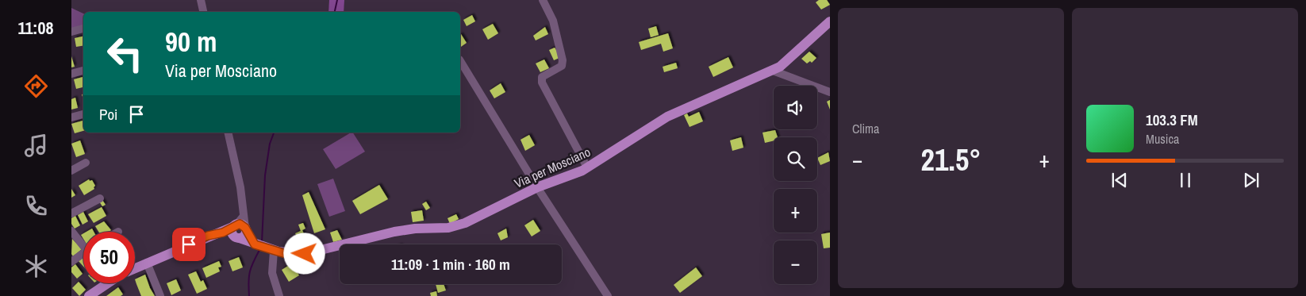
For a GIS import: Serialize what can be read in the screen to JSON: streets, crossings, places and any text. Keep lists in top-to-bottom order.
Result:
{
  "streets": {
    "main road": ["Via per Mosciano"]
  },
  "page": {
    "tabs": "11:08",
    "tile": "Clima",
    "turn": ["90 m", "Via per Mosciano"],
    "map_buttons": ["+", "−"],
    "then": "Poi",
    "song": ["103.3 FM", "Musica"],
    "heat": ["−", "21.5°", "+"],
    "limit": "50",
    "trip": "11:09 · 1 min · 160 m"
  }
}
